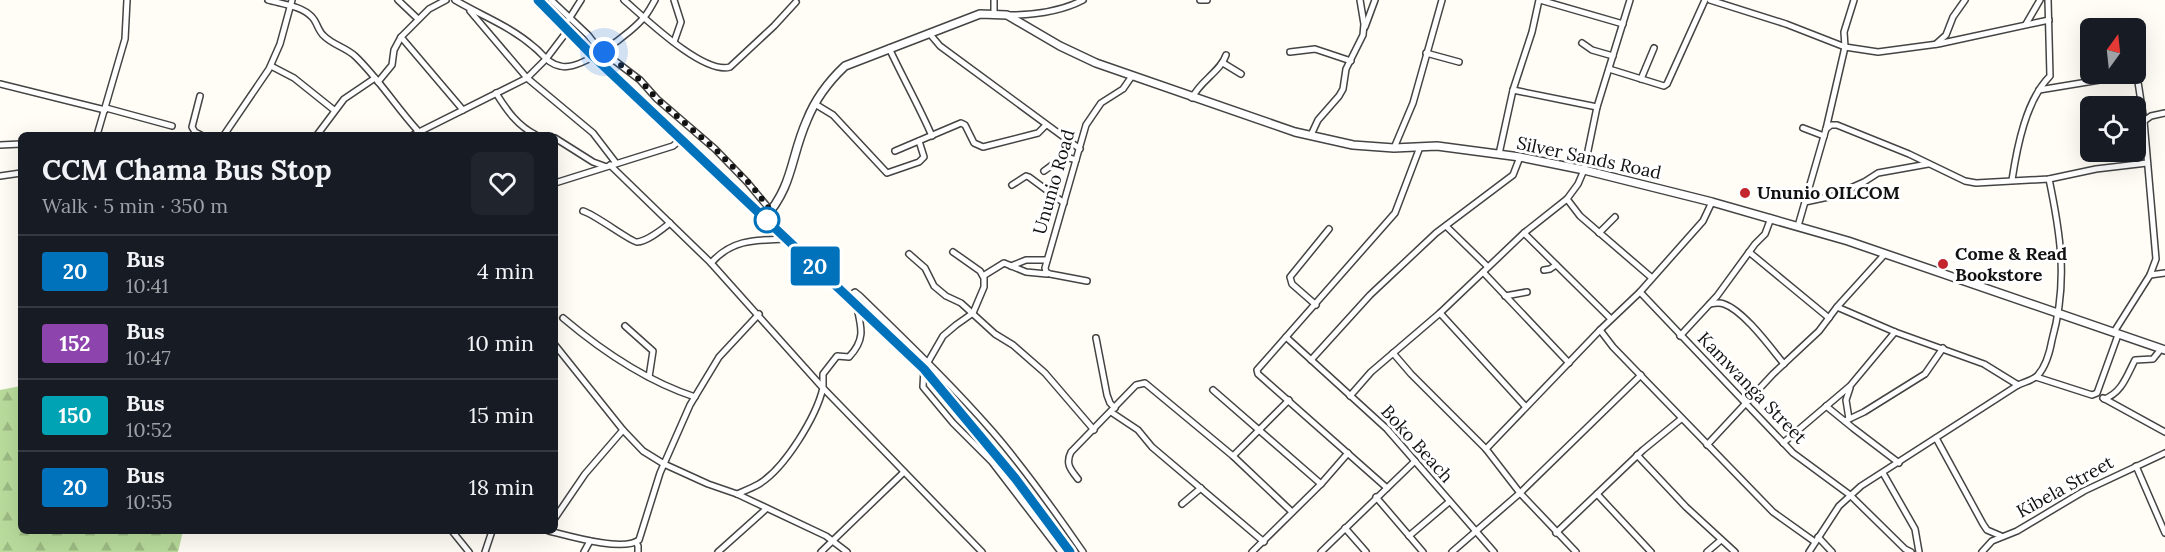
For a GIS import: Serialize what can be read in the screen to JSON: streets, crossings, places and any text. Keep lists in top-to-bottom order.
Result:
{
  "streets": {
    "street": [
      "Silver Sands Road",
      "Ununio Road",
      "Kamwanga Street",
      "Boko Beach",
      "Kibela Street"
    ]
  },
  "crossings": [
    ["Silver Sands Road", "Ununio Road"]
  ],
  "places": ["Ununio OILCOM", "Come & Read Bookstore"],
  "lines": ["bus line 20"],
  "north": "top",
  "page": {
    "on_map": "20",
    "heading": ["CCM Chama Bus Stop", "Walk · 5 min · 350 m"],
    "list": [
      {
        "mark": "20",
        "name": "Bus",
        "note": "10:41",
        "value": "4 min"
      },
      {
        "mark": "152",
        "name": "Bus",
        "note": "10:47",
        "value": "10 min"
      },
      {
        "mark": "150",
        "name": "Bus",
        "note": "10:52",
        "value": "15 min"
      },
      {
        "mark": "20",
        "name": "Bus",
        "note": "10:55",
        "value": "18 min"
      }
    ]
  }
}
